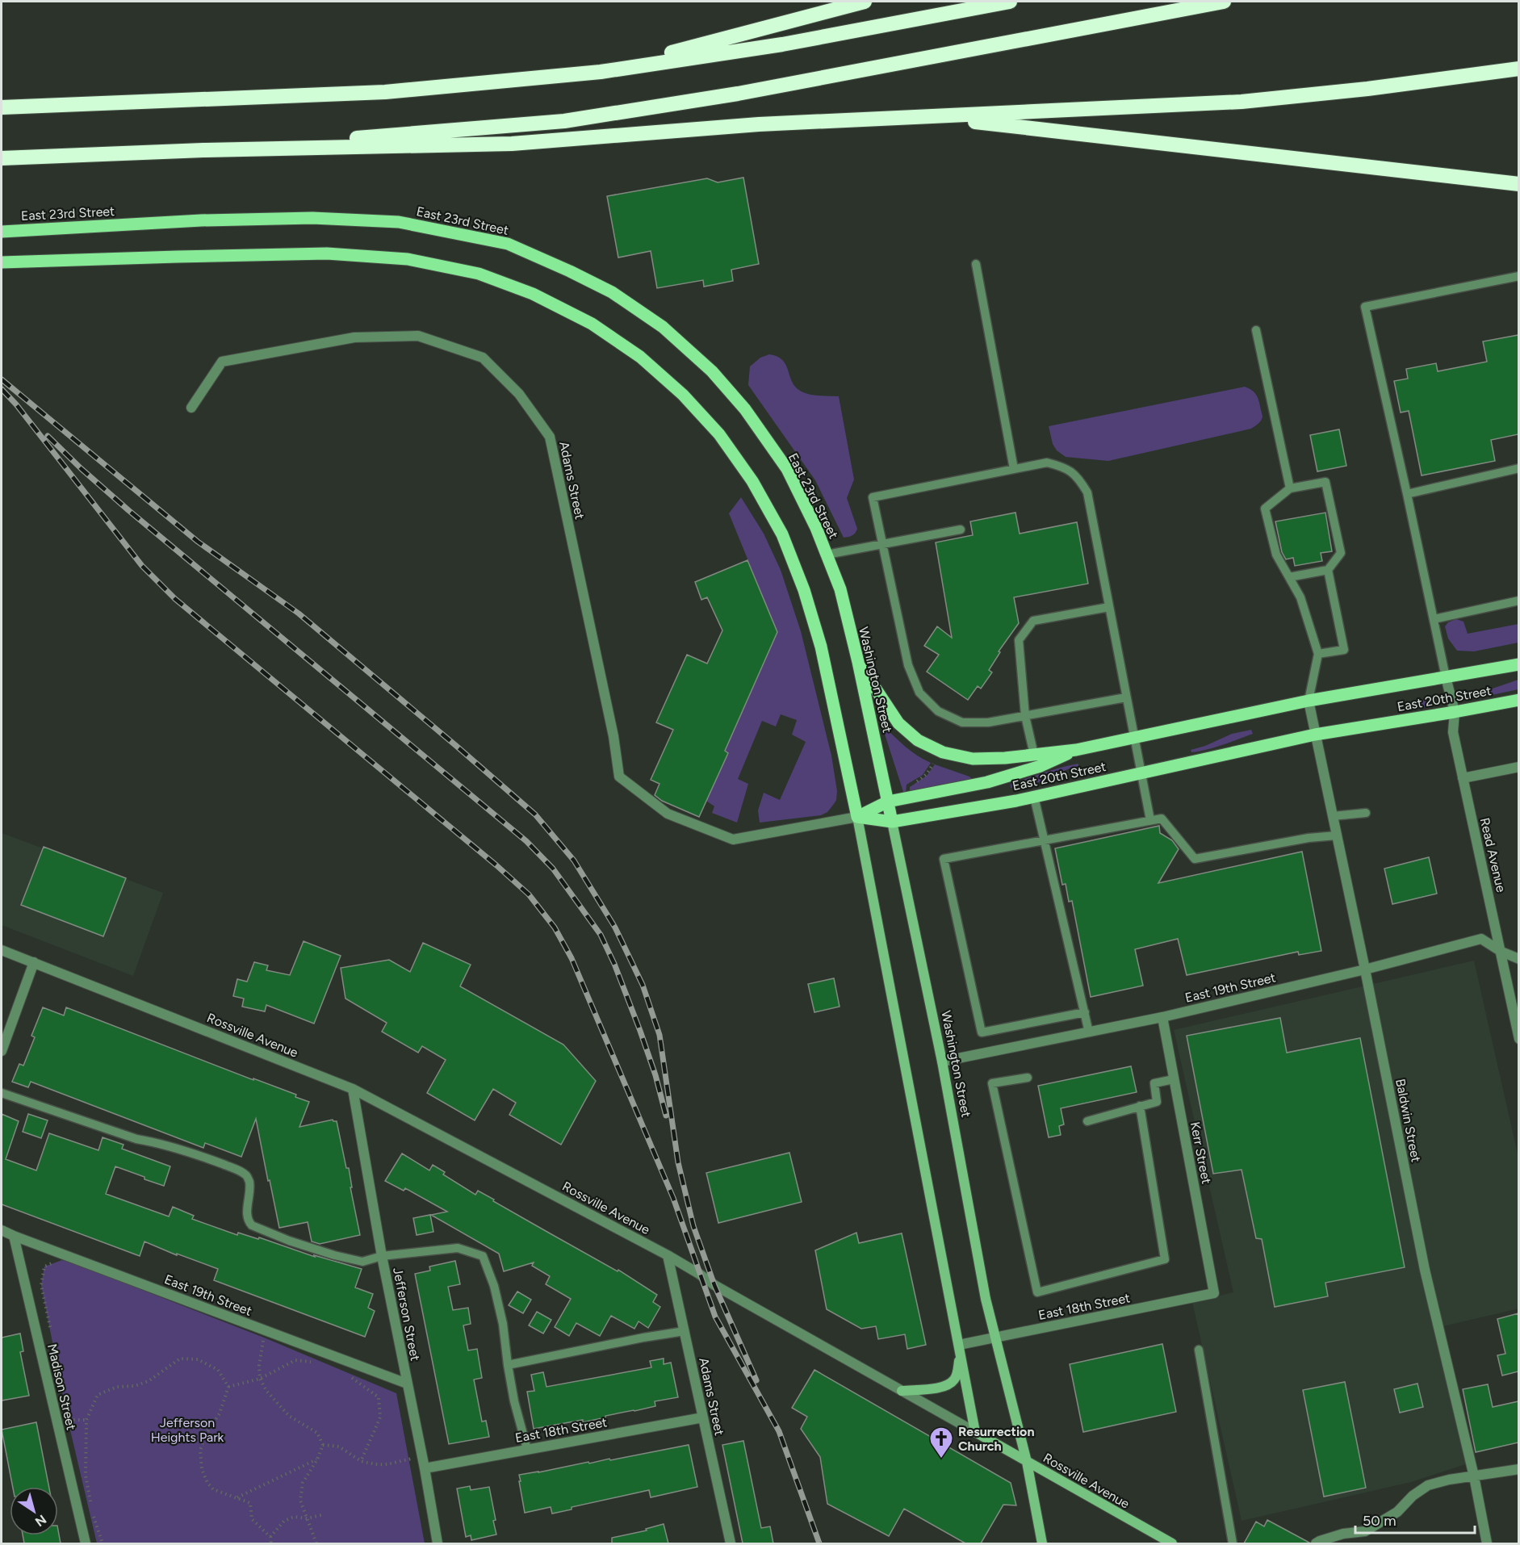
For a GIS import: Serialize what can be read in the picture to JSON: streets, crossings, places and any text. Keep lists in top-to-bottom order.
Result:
{
  "streets": {
    "main road": ["East 23rd Street", "Washington Street", "East 20th Street"],
    "street": [
      "Adams Street",
      "Read Avenue",
      "East 19th Street",
      "Rossville Avenue",
      "Baldwin Street",
      "Kerr Street",
      "East 18th Street",
      "Jefferson Street",
      "Madison Street"
    ]
  },
  "crossings": [
    ["East 23rd Street", "Washington Street"],
    ["Adams Street", "East 20th Street"],
    ["Adams Street", "Rossville Avenue"],
    ["Adams Street", "East 18th Street"],
    ["Washington Street", "East 20th Street"],
    ["Washington Street", "East 19th Street"],
    ["Washington Street", "Rossville Avenue"],
    ["Washington Street", "East 18th Street"],
    ["East 20th Street", "Read Avenue"],
    ["East 20th Street", "Baldwin Street"],
    ["Read Avenue", "East 19th Street"],
    ["East 19th Street", "Baldwin Street"],
    ["East 19th Street", "Kerr Street"],
    ["East 19th Street", "Jefferson Street"],
    ["East 19th Street", "Madison Street"],
    ["Rossville Avenue", "Jefferson Street"],
    ["Kerr Street", "East 18th Street"],
    ["East 18th Street", "Jefferson Street"]
  ],
  "parks": ["Jefferson Heights Park"],
  "places": {
    "church": ["Resurrection Church"]
  },
  "scale_bar": "50 m",
  "north": "bottom right"
}
